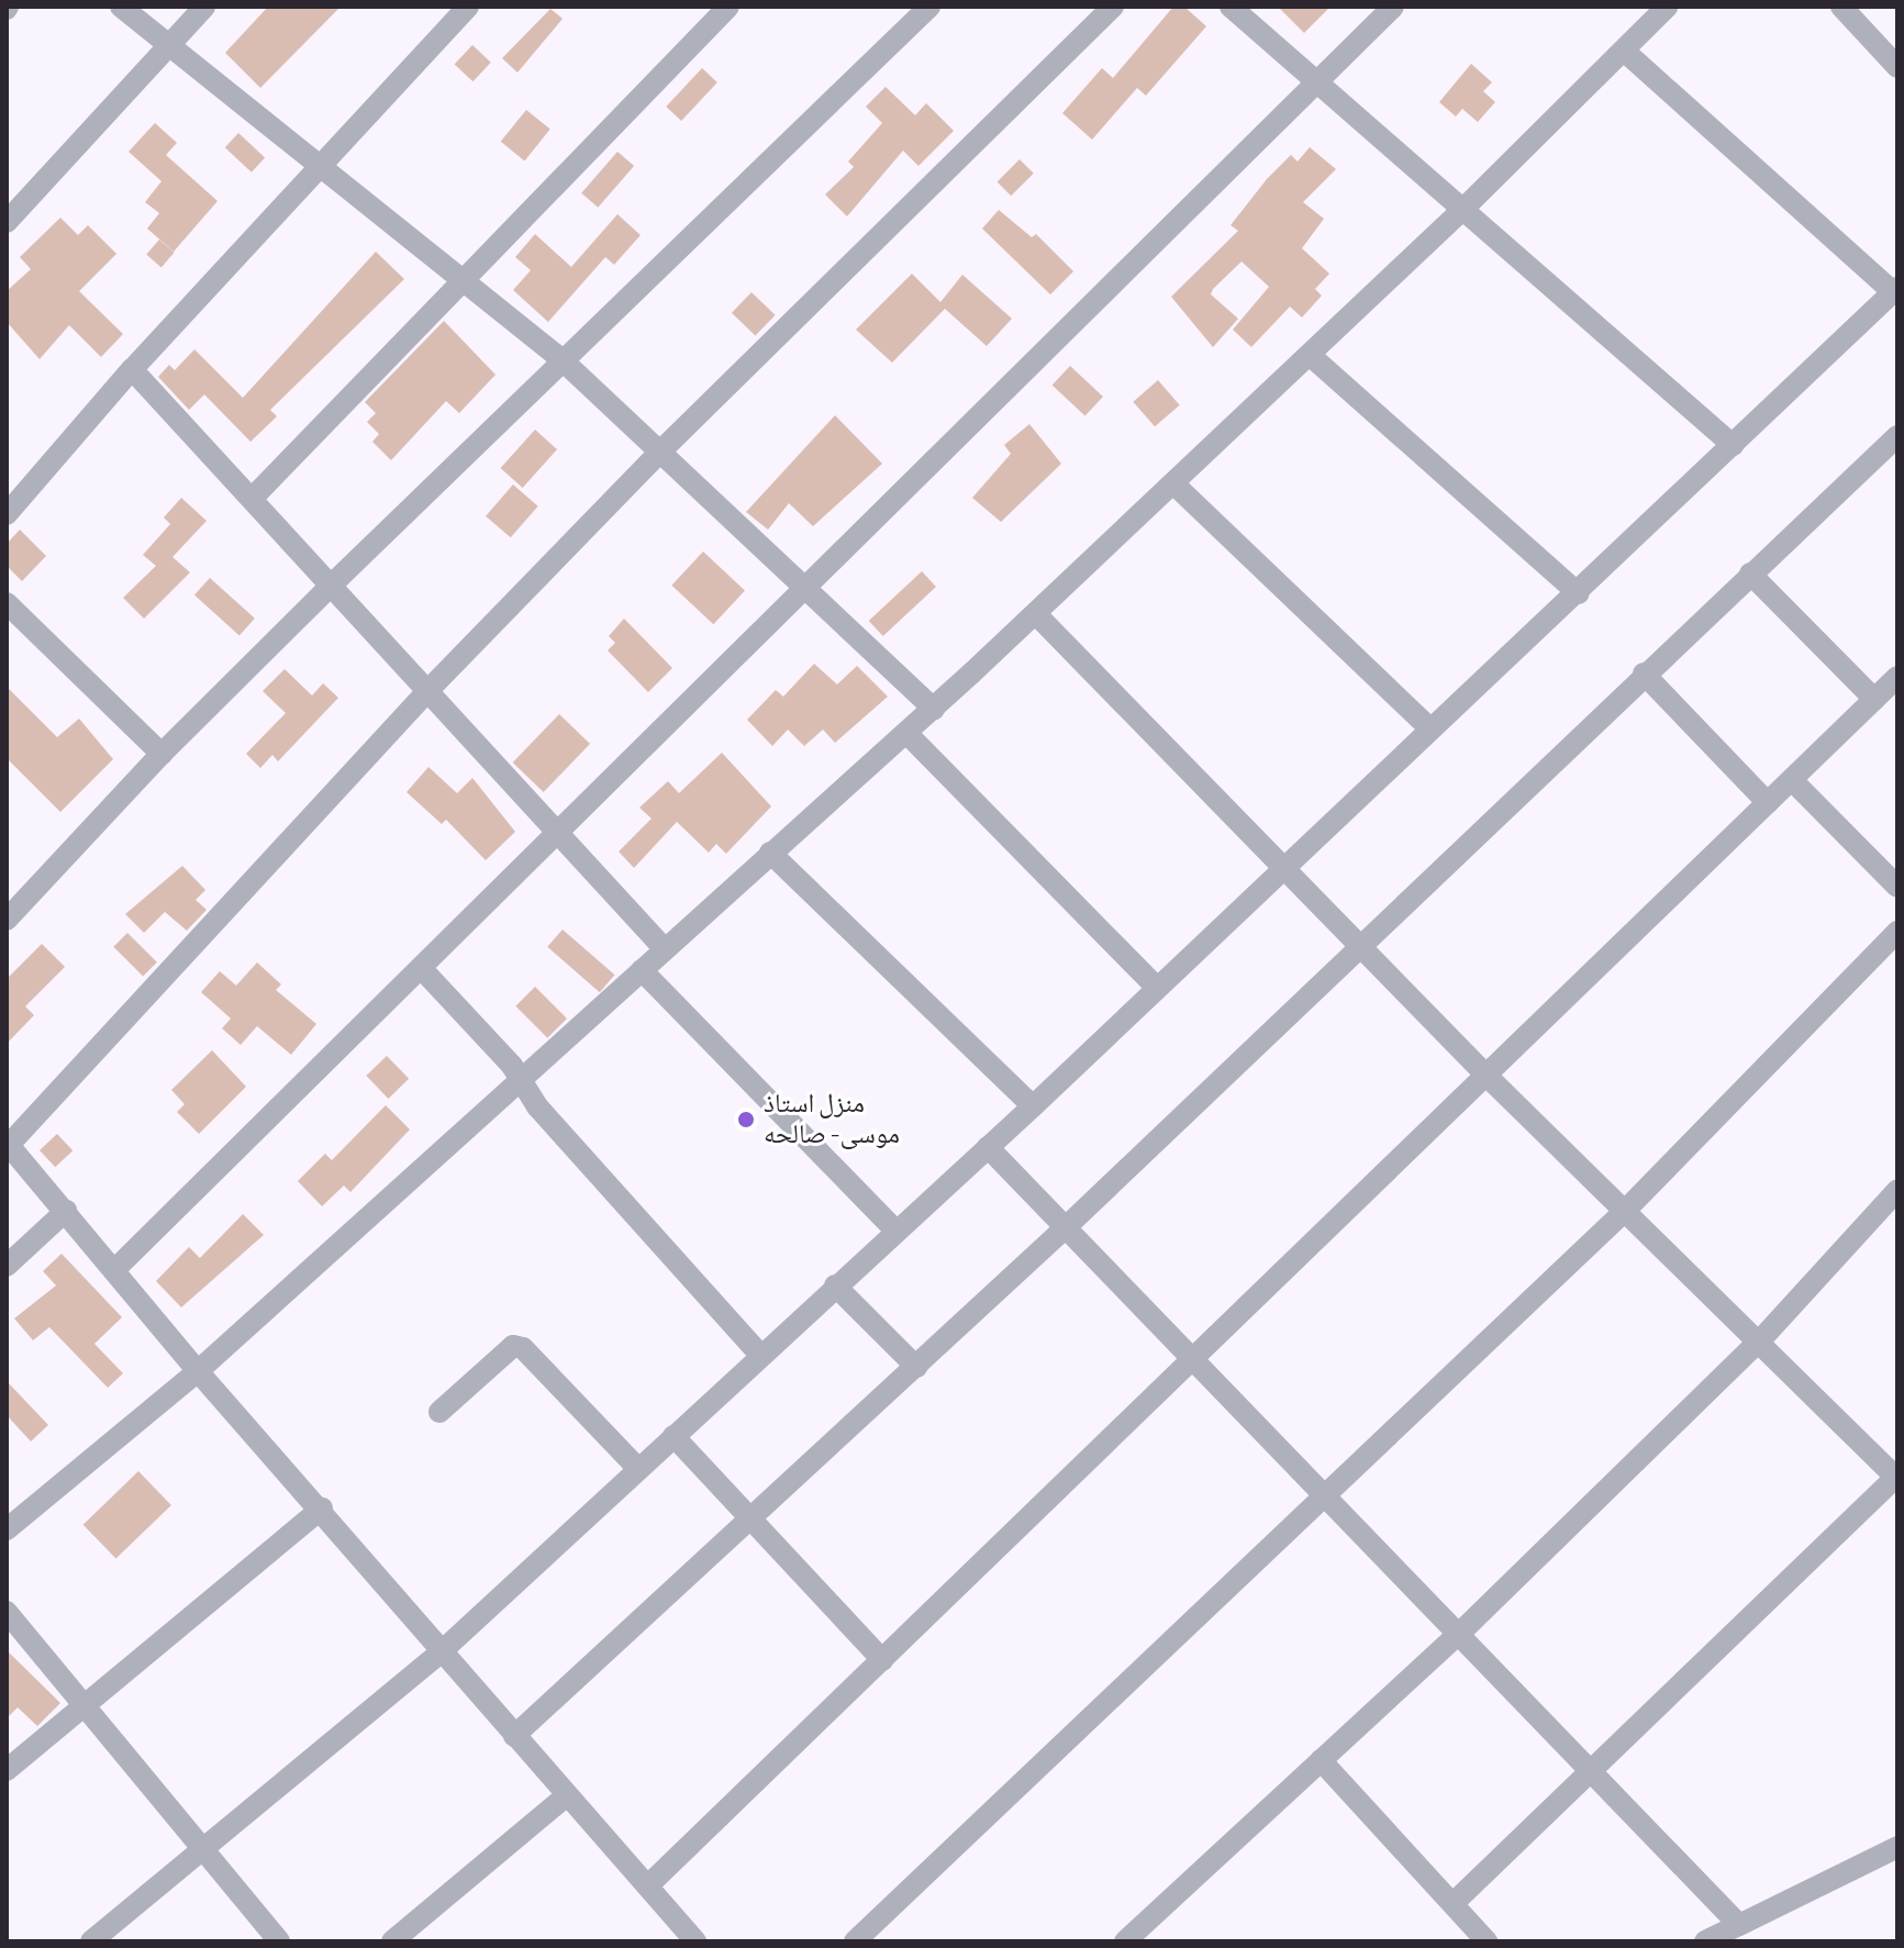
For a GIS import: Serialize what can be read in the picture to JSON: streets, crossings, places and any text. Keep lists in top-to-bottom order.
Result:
{
  "places": ["منزل استاذ موسى- صالحه"]
}
